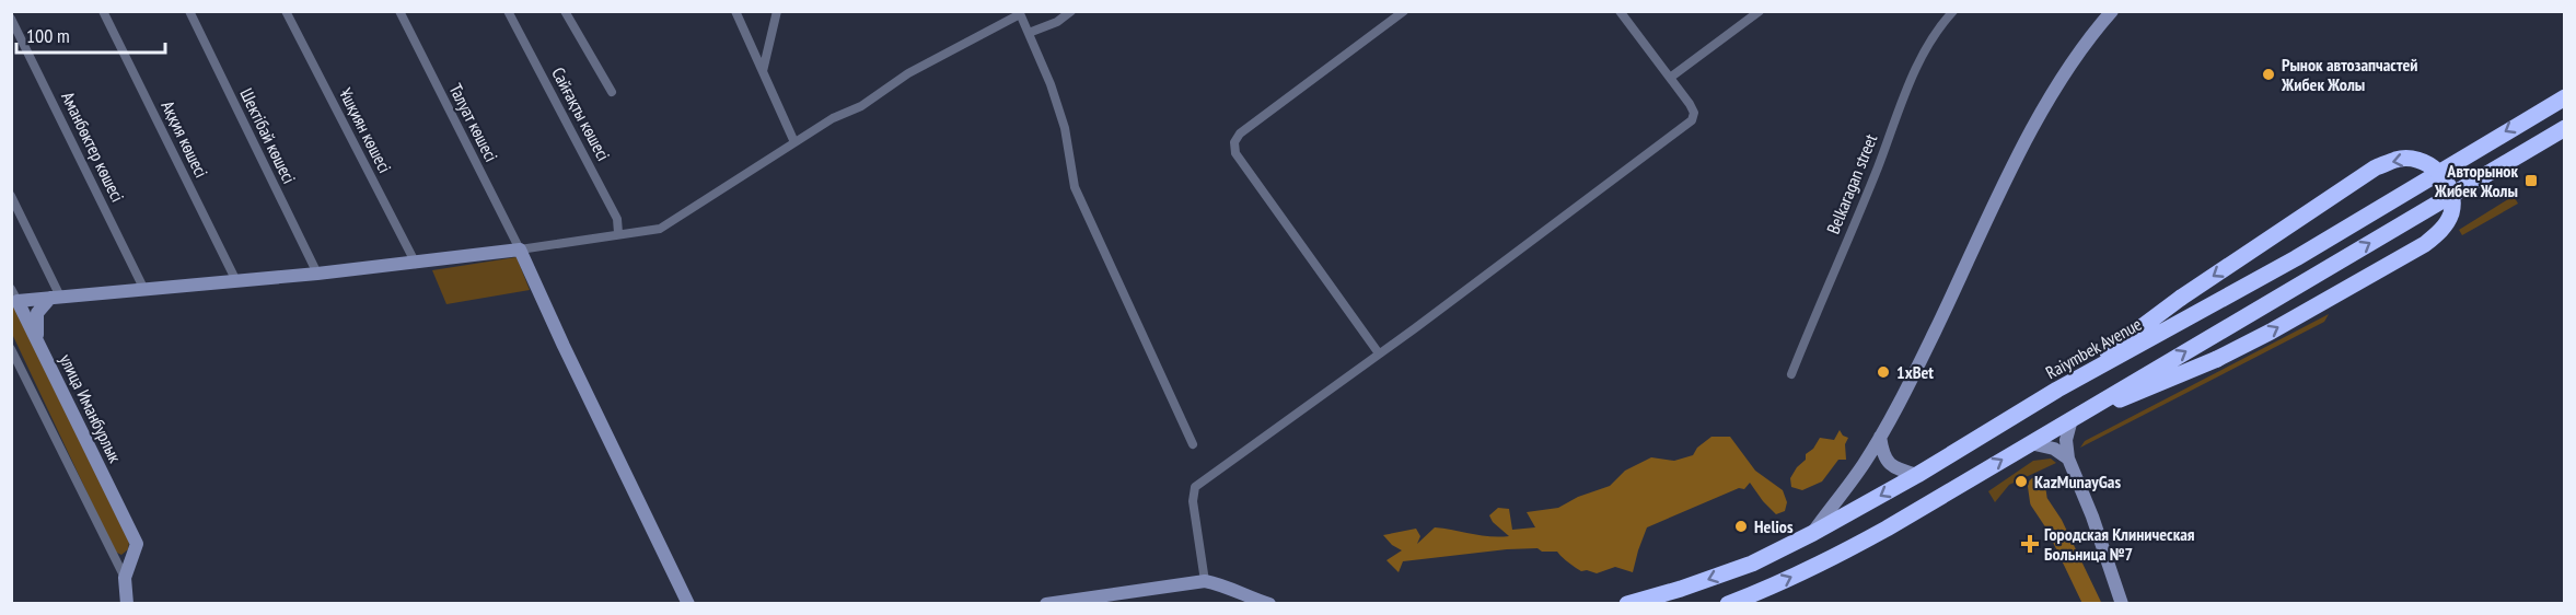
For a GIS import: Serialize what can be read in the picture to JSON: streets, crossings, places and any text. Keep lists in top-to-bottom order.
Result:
{
  "streets": {
    "highway": ["Raiymbek Avenue"],
    "street": [
      "Сайғақты көшесі",
      "Талуат көшесі",
      "Ұшқиян көшесі",
      "Шектібай көшесі",
      "Аққия көшесі",
      "Аманбөктер көшесі",
      "Belkaragan street",
      "улица Иманбурлык"
    ]
  },
  "places": {
    "other": [
      "Рынок автозапчастей Жибек Жолы",
      "1xBet",
      "KazMunayGas",
      "Helios"
    ],
    "transit": ["Авторынок Жибек Жолы"],
    "health": ["Городская Клиническая Больница №7"]
  },
  "scale_bar": "100 m"
}
